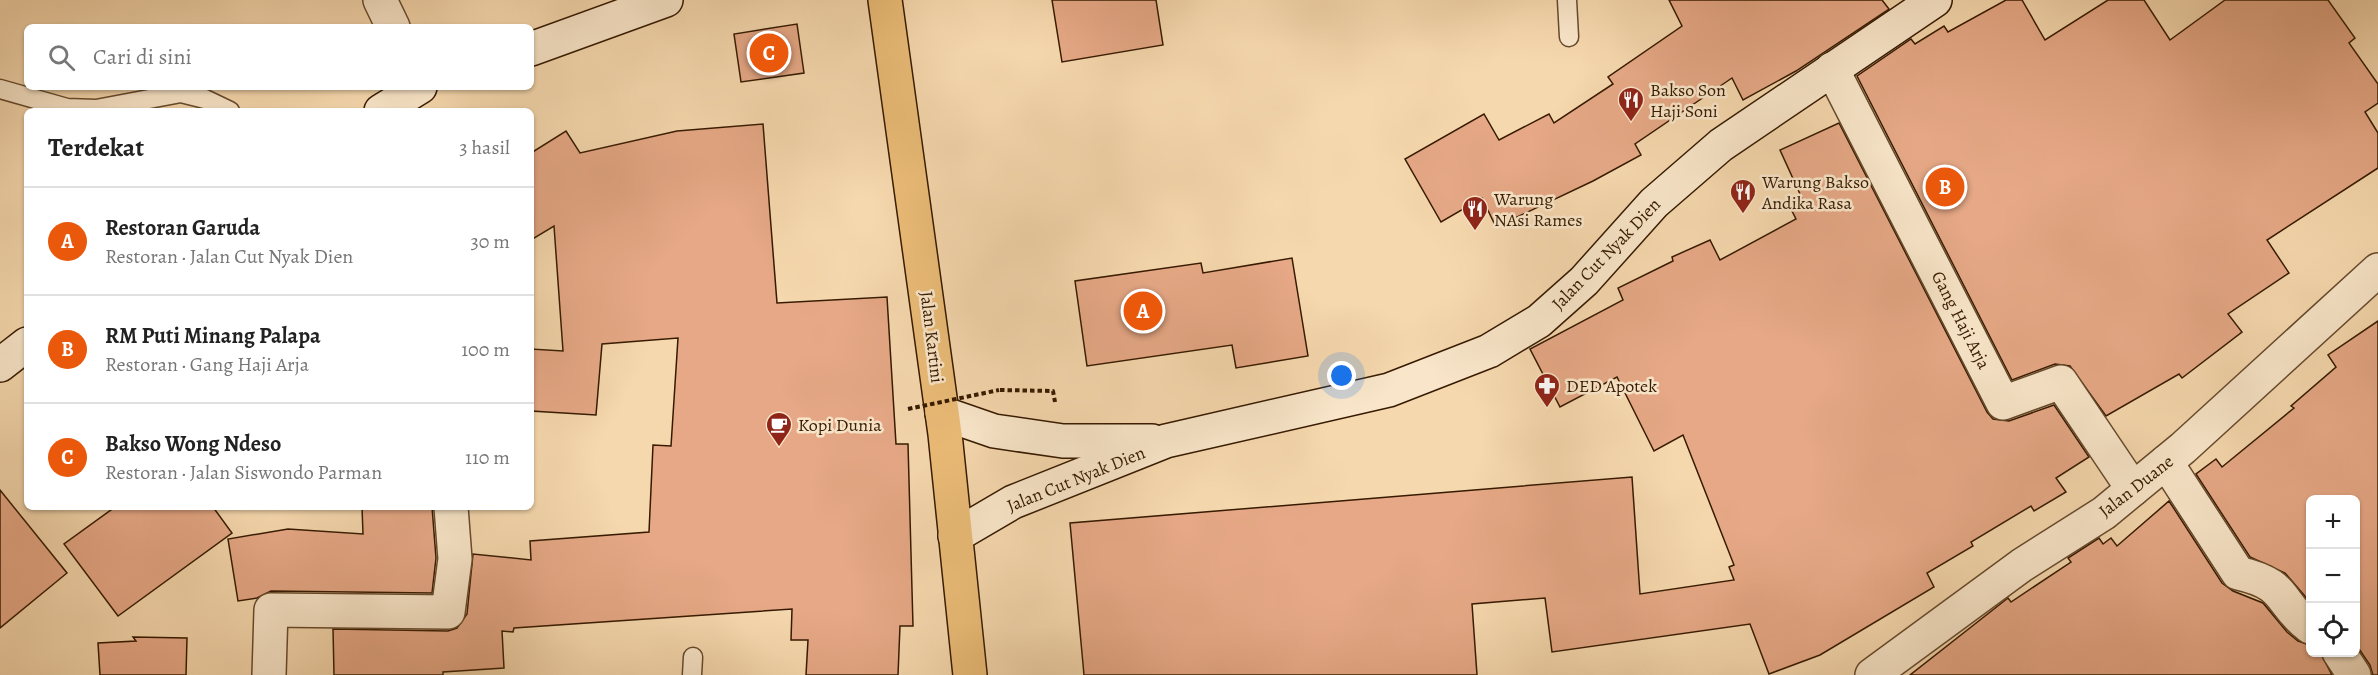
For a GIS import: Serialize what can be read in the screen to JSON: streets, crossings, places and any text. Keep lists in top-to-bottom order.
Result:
{
  "streets": {
    "highway": ["Jalan Kartini"],
    "street": ["Jalan Cut Nyak Dien", "Gang Haji Arja", "Jalan Duane"]
  },
  "crossings": [
    ["Jalan Cut Nyak Dien", "Gang Haji Arja"],
    ["Jalan Cut Nyak Dien", "Jalan Kartini"],
    ["Gang Haji Arja", "Jalan Duane"]
  ],
  "places": {
    "restaurant": ["Bakso Son Haji Soni", "Warung Bakso Andika Rasa", "Warung NAsi Rames"],
    "pharmacy": ["DED Apotek"],
    "cafe": ["Kopi Dunia"]
  },
  "page": {
    "search": "Cari di sini",
    "pins": ["C", "B", "A"],
    "heading": ["Terdekat", "3 hasil"],
    "list": [
      {
        "mark": "A",
        "name": "Restoran Garuda",
        "note": "Restoran · Jalan Cut Nyak Dien",
        "value": "30 m"
      },
      {
        "mark": "B",
        "name": "RM Puti Minang Palapa",
        "note": "Restoran · Gang Haji Arja",
        "value": "100 m"
      },
      {
        "mark": "C",
        "name": "Bakso Wong Ndeso",
        "note": "Restoran · Jalan Siswondo Parman",
        "value": "110 m"
      }
    ],
    "map_buttons": ["+", "−"]
  }
}
